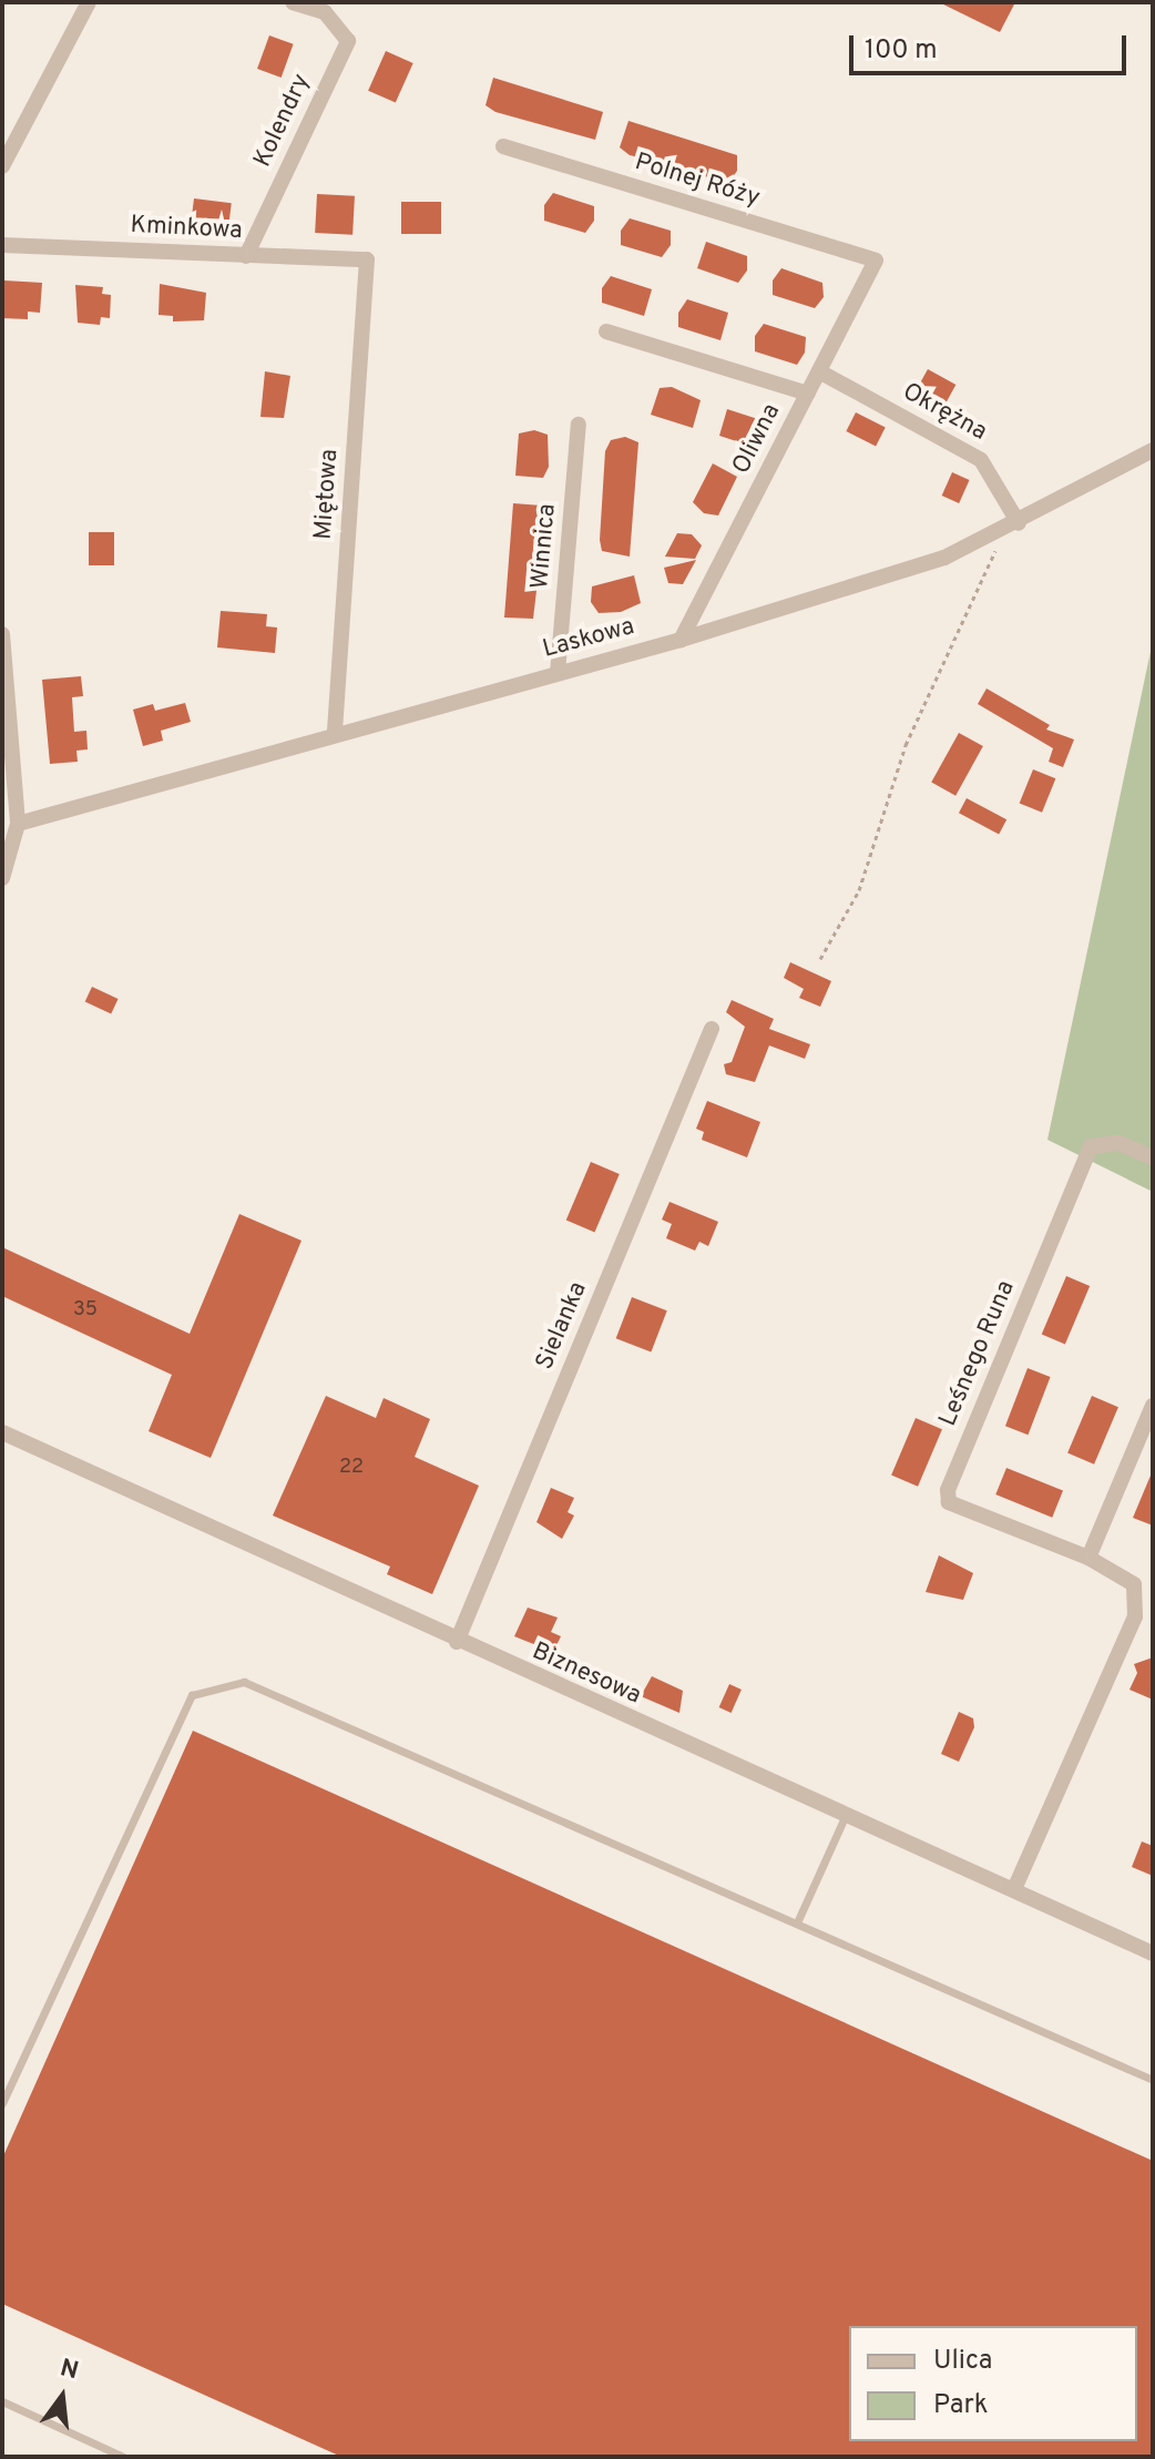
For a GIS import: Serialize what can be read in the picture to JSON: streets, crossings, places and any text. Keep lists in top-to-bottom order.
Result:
{
  "streets": {
    "street": [
      "Kolendry",
      "Polnej Róży",
      "Kminkowa",
      "Okrężna",
      "Oliwna",
      "Miętowa",
      "Winnica",
      "Laskowa",
      "Sielanka",
      "Leśnego Runa",
      "Biznesowa"
    ]
  },
  "crossings": [
    ["Kolendry", "Kminkowa"],
    ["Polnej Róży", "Oliwna"],
    ["Kminkowa", "Miętowa"],
    ["Okrężna", "Oliwna"],
    ["Okrężna", "Laskowa"],
    ["Oliwna", "Laskowa"],
    ["Miętowa", "Laskowa"],
    ["Winnica", "Laskowa"],
    ["Sielanka", "Biznesowa"],
    ["Leśnego Runa", "Biznesowa"]
  ],
  "house_numbers": ["35", "22"],
  "legend": ["Ulica", "Park"],
  "scale_bar": "100 m",
  "north": "top"
}
